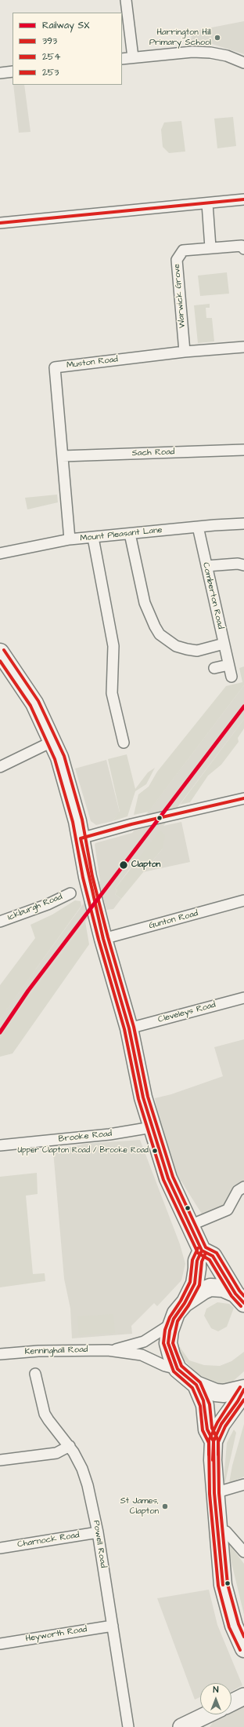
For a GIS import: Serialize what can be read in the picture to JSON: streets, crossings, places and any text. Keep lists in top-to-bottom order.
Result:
{
  "streets": {
    "street": [
      "Warwick Grove",
      "Muston Road",
      "Sach Road",
      "Mount Pleasant Lane",
      "Comberton Road",
      "Ickburgh Road",
      "Gunton Road",
      "Cleveleys Road",
      "Brooke Road",
      "Kenninghall Road",
      "Charnock Road",
      "Powell Road",
      "Heyworth Road"
    ]
  },
  "crossings": [
    ["Warwick Grove", "Muston Road"],
    ["Muston Road", "Sach Road"],
    ["Muston Road", "Mount Pleasant Lane"],
    ["Mount Pleasant Lane", "Comberton Road"],
    ["Charnock Road", "Powell Road"],
    ["Powell Road", "Heyworth Road"]
  ],
  "places": [
    "Harrington Hill Primary School",
    "Clapton",
    "Upper Clapton Road / Brooke Road",
    "St James, Clapton"
  ],
  "lines": [
    "transit line 393",
    "transit line 253",
    "transit line 254",
    "rail line SX"
  ],
  "legend": [
    "Railway SX",
    "393",
    "254",
    "253"
  ],
  "north": "top"
}
